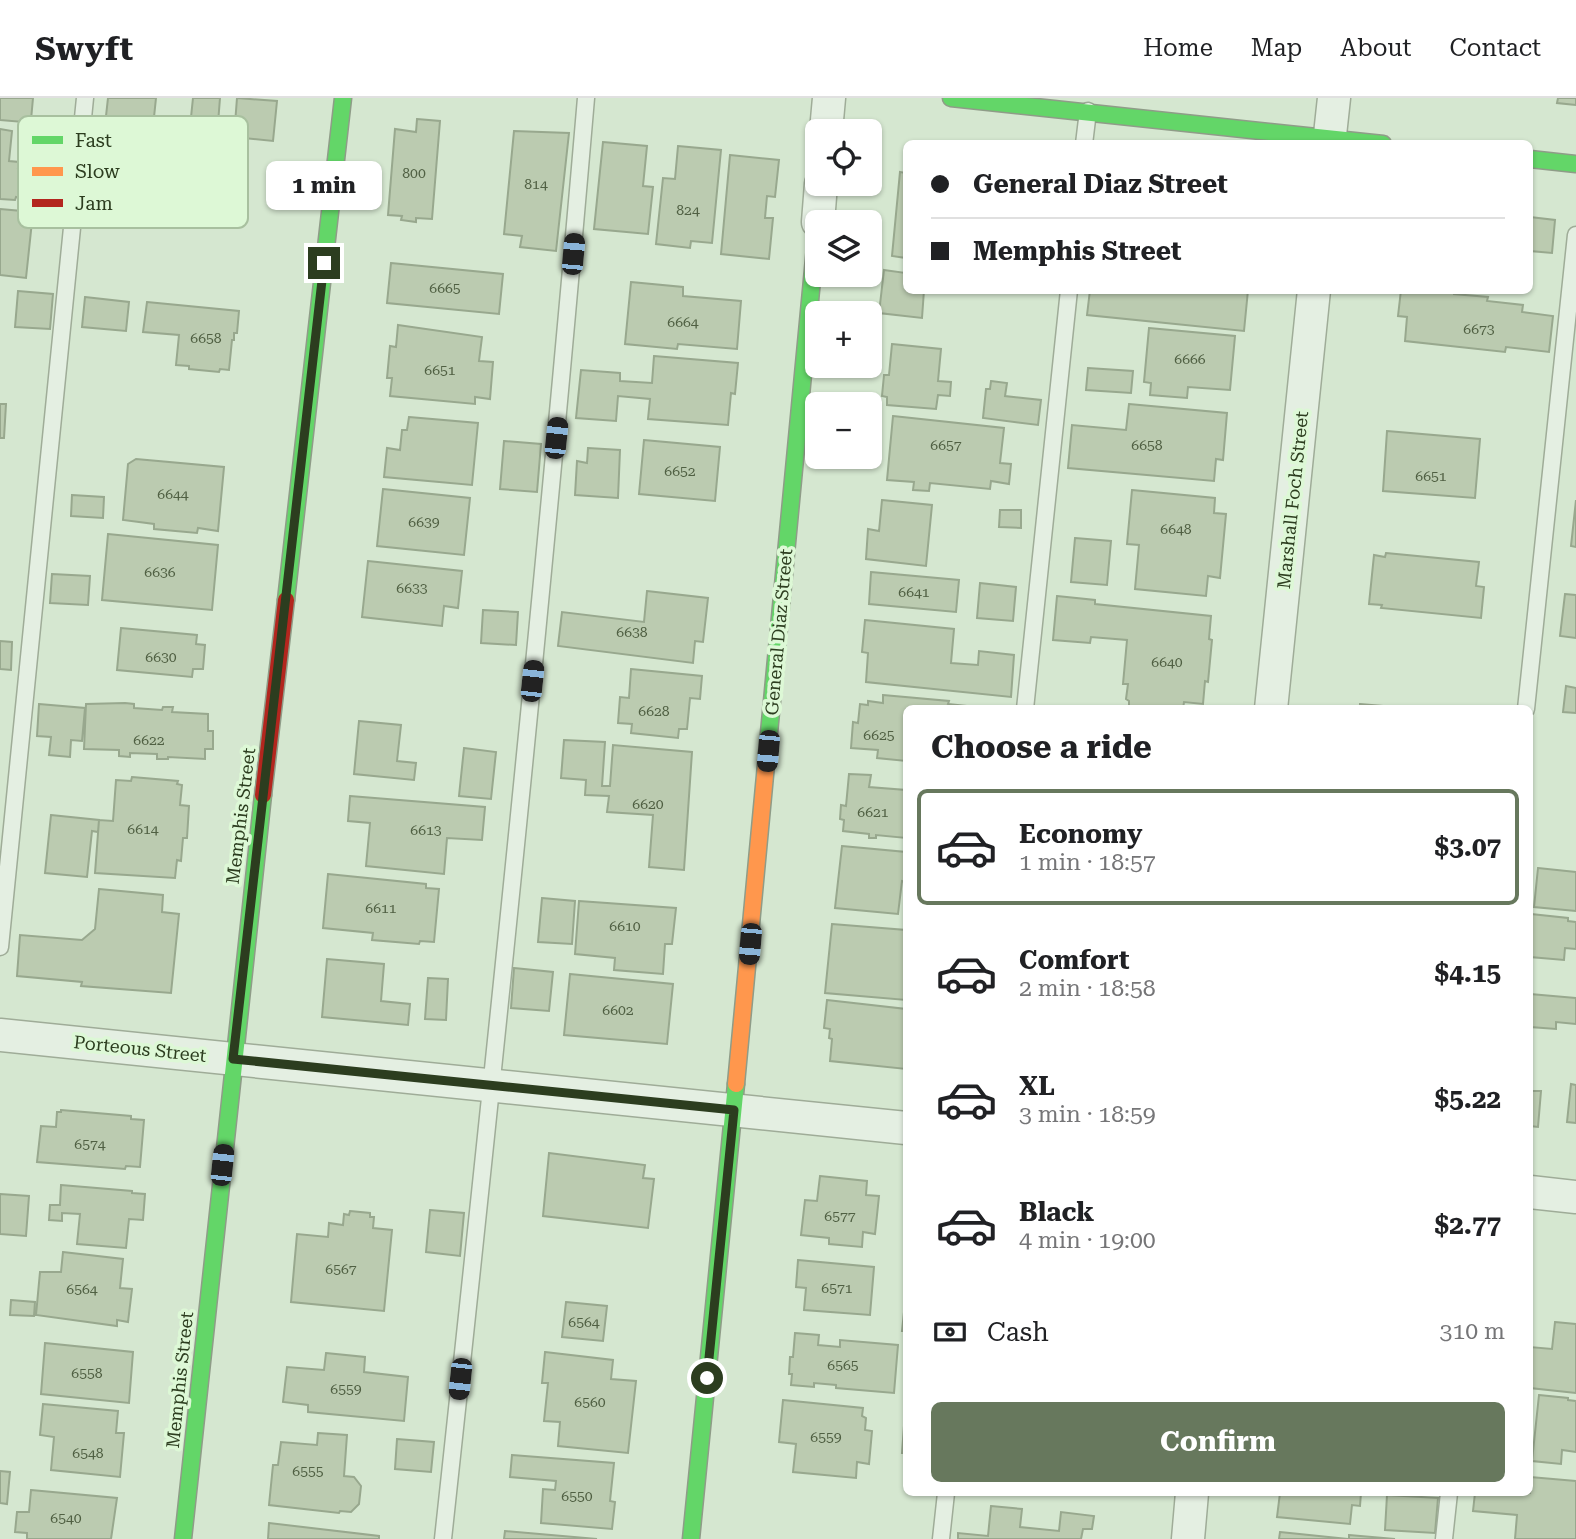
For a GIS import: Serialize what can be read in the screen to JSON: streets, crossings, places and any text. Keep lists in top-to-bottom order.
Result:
{
  "streets": {
    "street": [
      "Marshall Foch Street",
      "General Diaz Street",
      "Memphis Street",
      "Porteous Street"
    ]
  },
  "crossings": [
    ["General Diaz Street", "Porteous Street"],
    ["Memphis Street", "Porteous Street"]
  ],
  "house_numbers": [
    "800",
    "814",
    "824",
    "6665",
    "6664",
    "6673",
    "6658",
    "6666",
    "6651",
    "6657",
    "6658",
    "6652",
    "6651",
    "6644",
    "6639",
    "6648",
    "6636",
    "6633",
    "6641",
    "6638",
    "6630",
    "6640",
    "6628",
    "6625",
    "6622",
    "6620",
    "6621",
    "6614",
    "6613",
    "6611",
    "6610",
    "6602",
    "6574",
    "6577",
    "6567",
    "6571",
    "6564",
    "6564",
    "6565",
    "6558",
    "6559",
    "6560",
    "6559",
    "6548",
    "6555",
    "6550",
    "6540"
  ],
  "legend": ["Fast", "Slow", "Jam"],
  "page": {
    "header": "Swyft",
    "nav": [
      "Home",
      "Map",
      "About",
      "Contact"
    ],
    "map_buttons": ["+", "−"],
    "banner": ["General Diaz Street", "Memphis Street"],
    "bubble": "1 min",
    "heading": "Choose a ride",
    "list": [
      {
        "name": "Economy",
        "note": "1 min · 18:57",
        "value": "$3.07"
      },
      {
        "name": "Comfort",
        "note": "2 min · 18:58",
        "value": "$4.15"
      },
      {
        "name": "XL",
        "note": "3 min · 18:59",
        "value": "$5.22"
      },
      {
        "name": "Black",
        "note": "4 min · 19:00",
        "value": "$2.77"
      }
    ],
    "pay": ["Cash", "310 m"],
    "buttons": "Confirm"
  }
}
